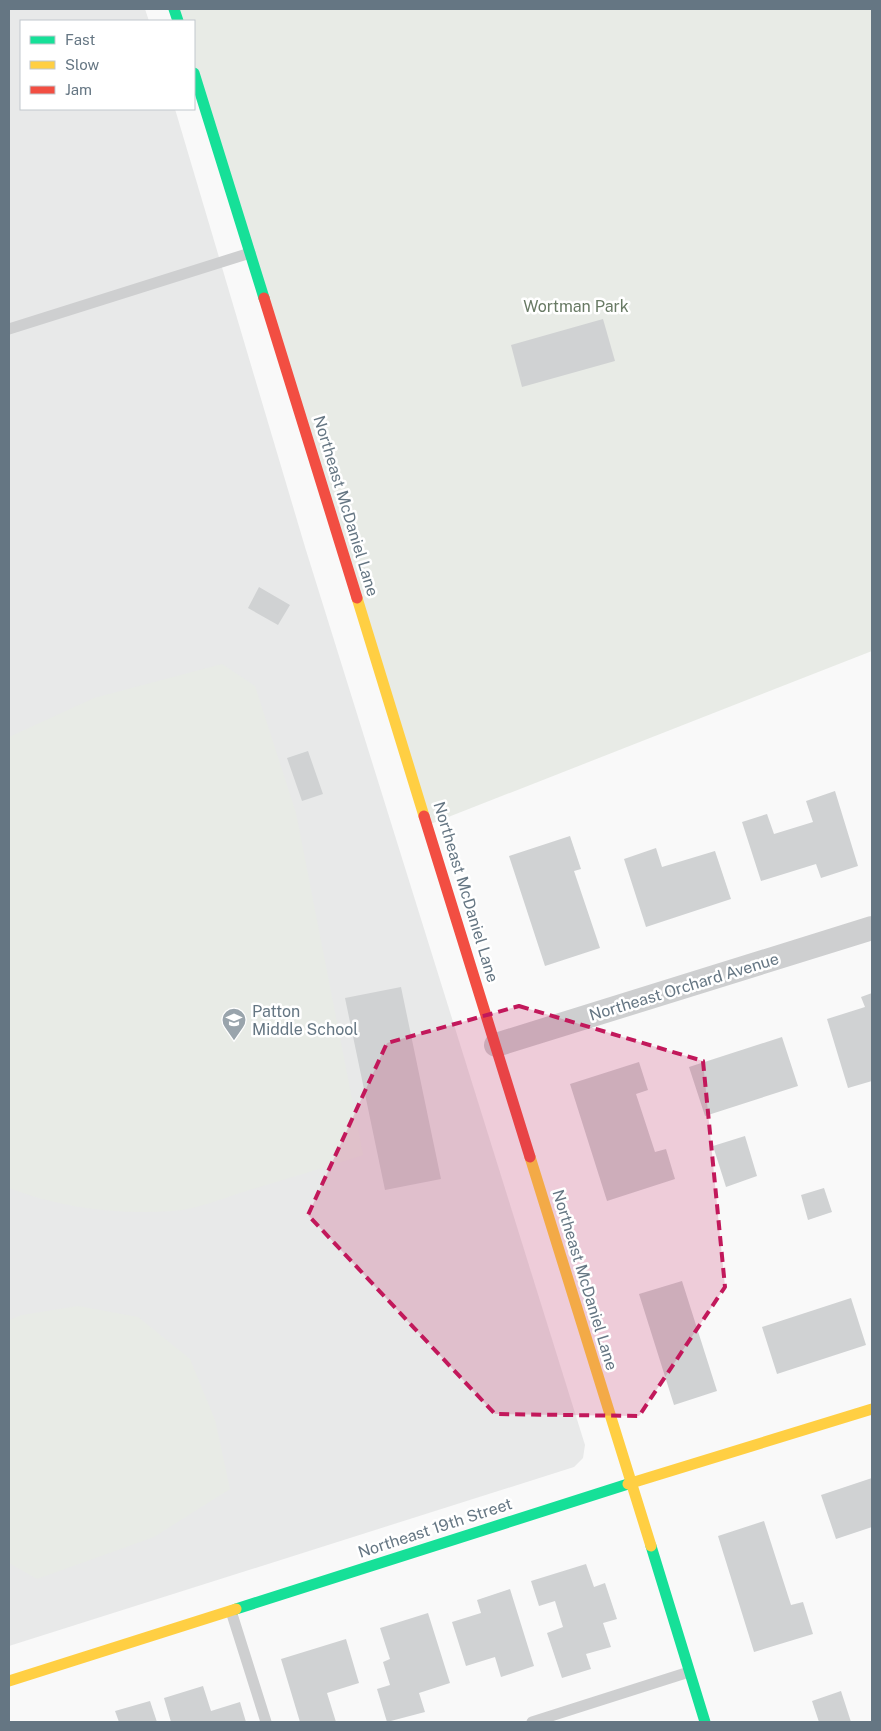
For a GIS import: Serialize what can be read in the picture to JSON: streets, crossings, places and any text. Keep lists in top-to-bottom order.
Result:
{
  "streets": {
    "street": ["Northeast McDaniel Lane", "Northeast Orchard Avenue", "Northeast 19th Street"]
  },
  "crossings": [
    ["Northeast McDaniel Lane", "Northeast Orchard Avenue"],
    ["Northeast McDaniel Lane", "Northeast 19th Street"]
  ],
  "parks": ["Wortman Park"],
  "places": {
    "school or university": ["Patton Middle School"]
  },
  "legend": ["Fast", "Slow", "Jam"]
}
